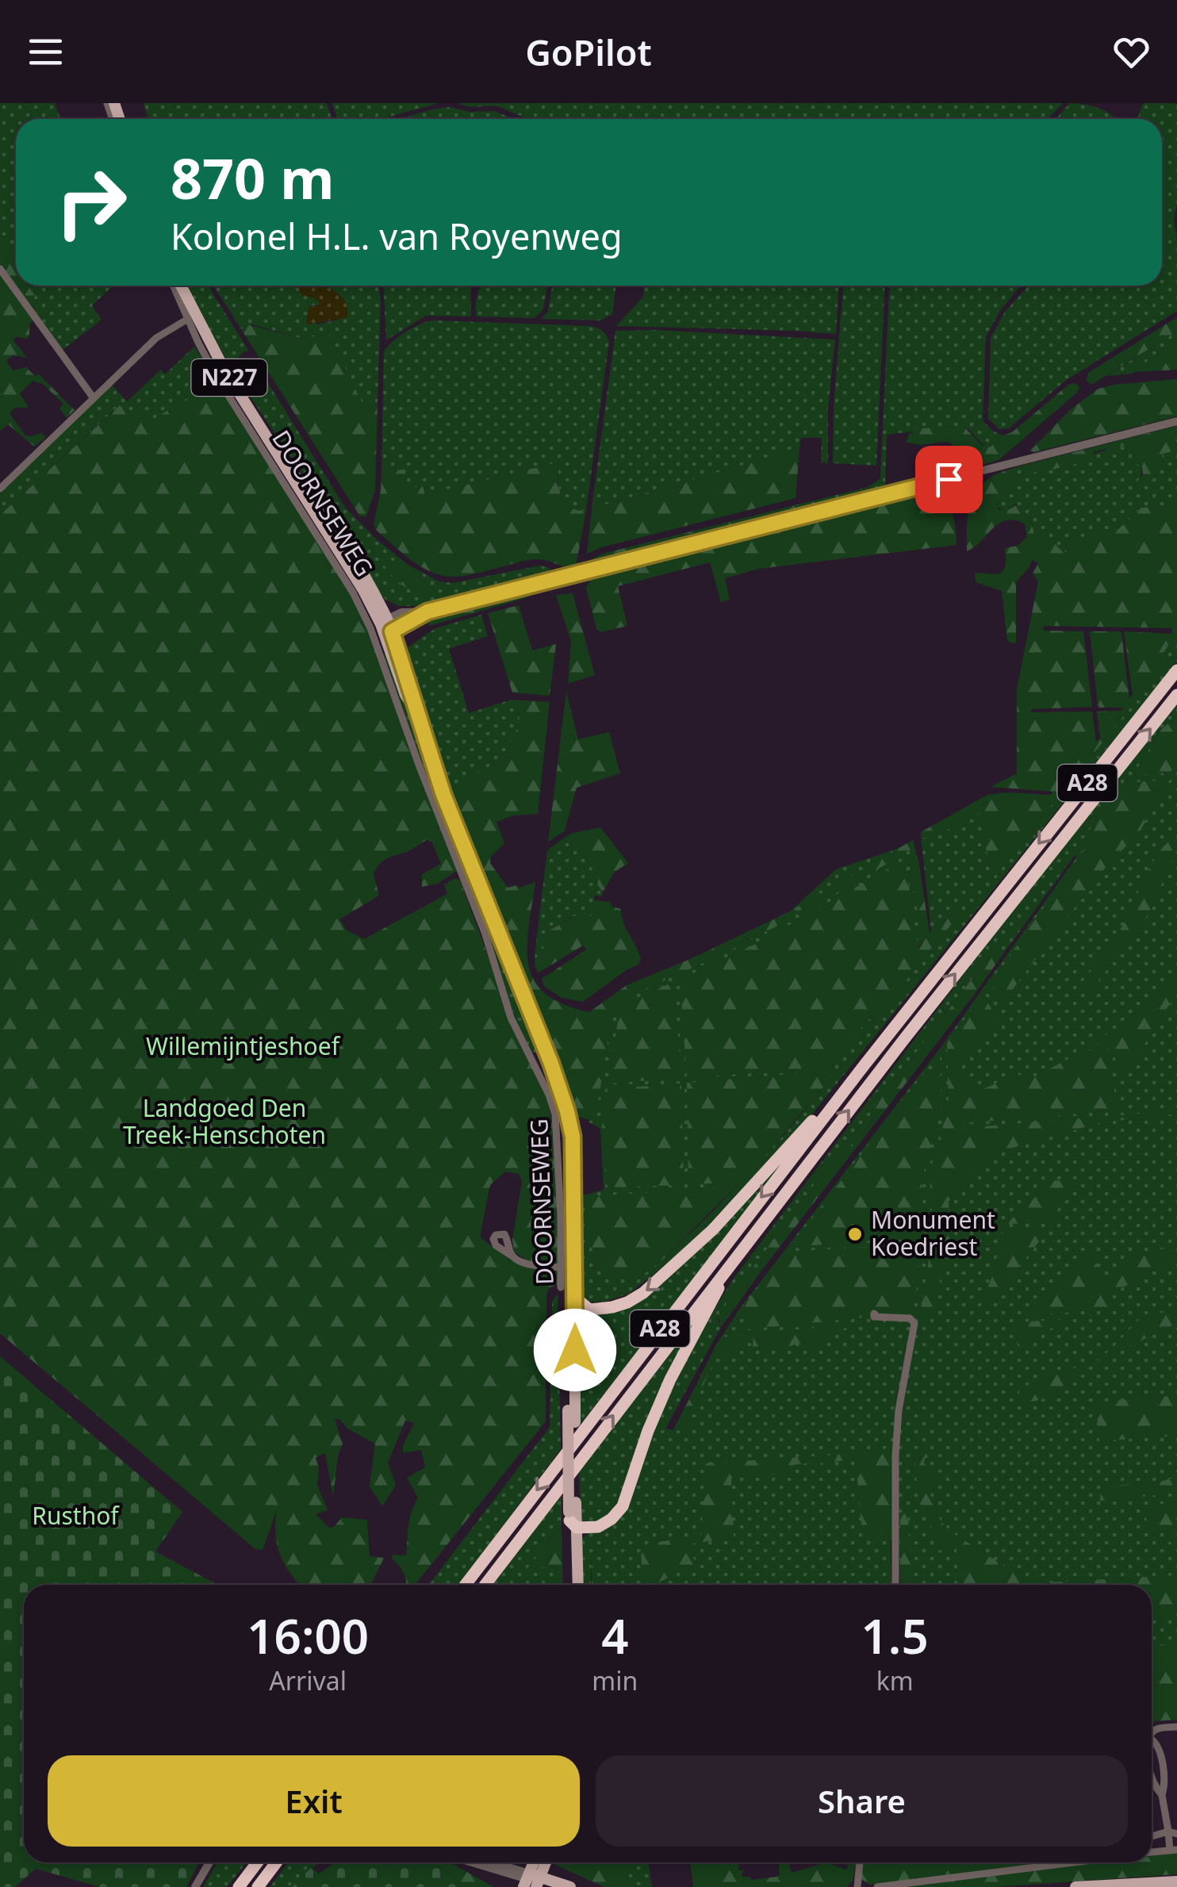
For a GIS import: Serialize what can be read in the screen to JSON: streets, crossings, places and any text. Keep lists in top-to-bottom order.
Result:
{
  "streets": {
    "highway": ["A28"],
    "main road": ["N227", "DOORNSEWEG"]
  },
  "crossings": [
    ["DOORNSEWEG", "A28"]
  ],
  "parks": ["Willemijntjeshoef", "Landgoed Den Treek-Henschoten", "Rusthof"],
  "places": ["Monument Koedriest"],
  "page": {
    "header": "GoPilot",
    "turn": ["870 m", "Kolonel H.L. van Royenweg"],
    "eta": [
      "16:00",
      "Arrival",
      "4",
      "min",
      "1.5",
      "km"
    ],
    "buttons": ["Exit", "Share"]
  }
}
